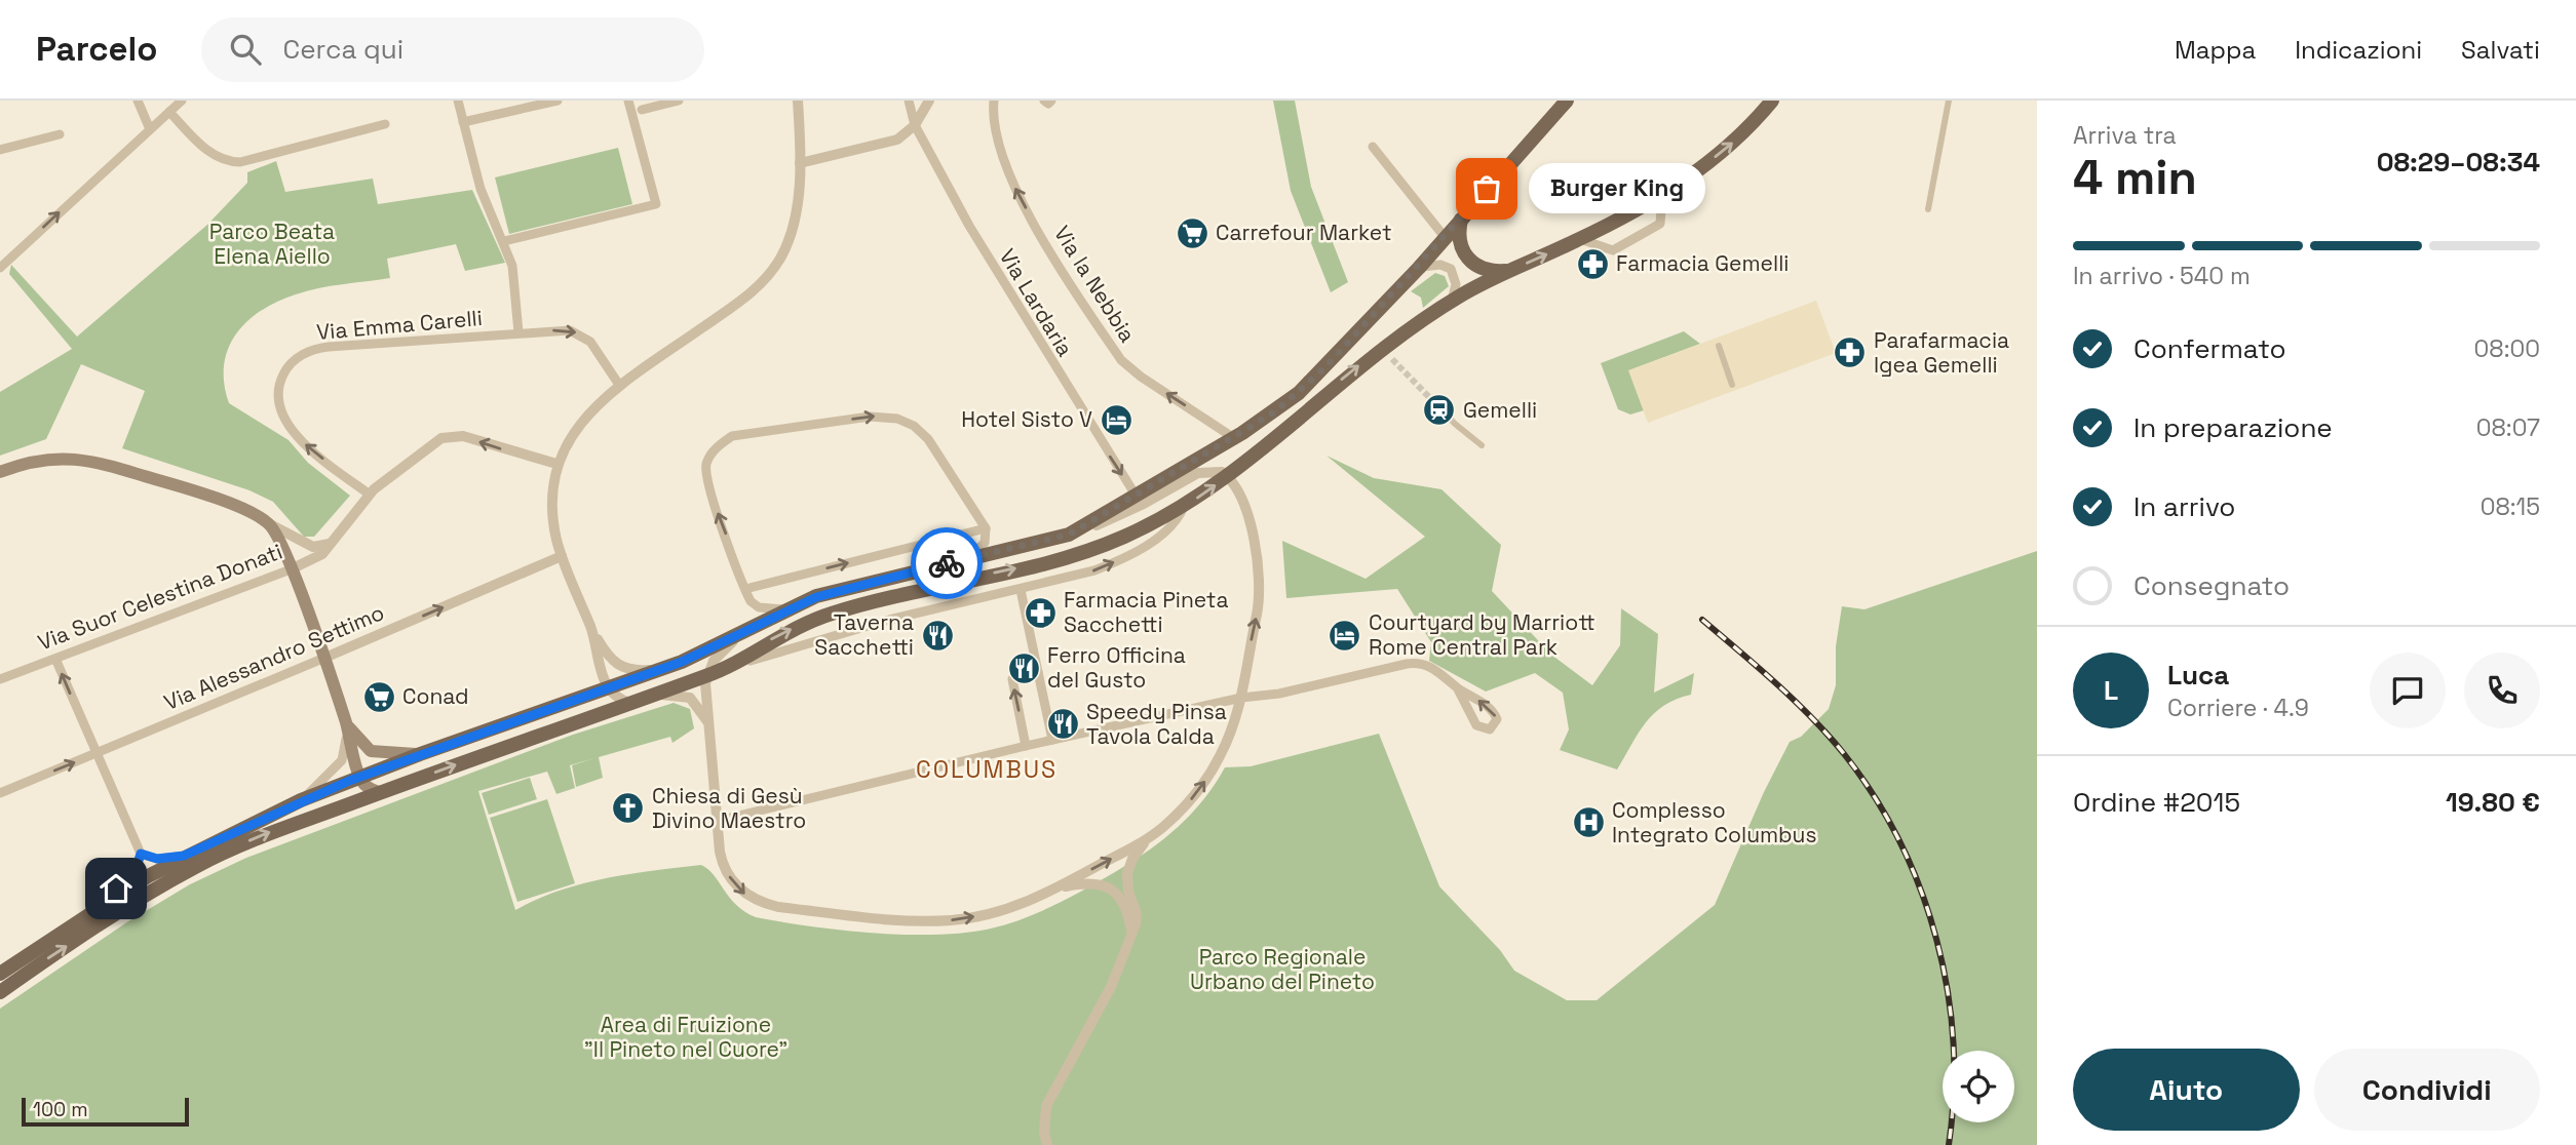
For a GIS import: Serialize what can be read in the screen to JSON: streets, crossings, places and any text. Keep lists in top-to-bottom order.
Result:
{
  "streets": {
    "street": [
      "Via la Nebbia",
      "Via Lardaria",
      "Via Emma Carelli",
      "Via Suor Celestina Donati",
      "Via Alessandro Settimo"
    ]
  },
  "crossings": [
    ["Via Emma Carelli", "Via Suor Celestina Donati"]
  ],
  "one_way": ["Via la Nebbia", "Via Lardaria", "Via Alessandro Settimo"],
  "districts": ["COLUMBUS"],
  "parks": ["Parco Beata Elena Aiello", "Parco Regionale Urbano del Pineto", "Area di Fruizione \"Il Pineto nel Cuore\""],
  "places": {
    "other": ["Burger King"],
    "supermarket": ["Carrefour Market", "Conad"],
    "pharmacy": ["Farmacia Gemelli", "Parafarmacia Igea Gemelli", "Farmacia Pineta Sacchetti"],
    "station": ["Gemelli"],
    "hotel": ["Hotel Sisto V", "Courtyard by Marriott Rome Central Park"],
    "restaurant": ["Taverna Sacchetti", "Ferro Officina del Gusto", "Speedy Pinsa Tavola Calda"],
    "church": ["Chiesa di Gesù Divino Maestro"],
    "hospital": ["Complesso Integrato Columbus"]
  },
  "scale_bar": "100 m",
  "page": {
    "header": "Parcelo",
    "search": "Cerca qui",
    "nav": ["Mappa", "Indicazioni", "Salvati"],
    "heading": ["4 min", "Arriva tra", "08:29–08:34"],
    "panel": [
      "Luca",
      "Corriere · 4.9",
      "Ordine #2015",
      "19.80 €"
    ],
    "bubble": "Burger King",
    "bar": "In arrivo · 540 m",
    "list": [
      ["Confermato", "08:00"],
      ["In preparazione", "08:07"],
      ["In arrivo", "08:15"],
      "Consegnato"
    ],
    "round": "L",
    "buttons": ["Aiuto", "Condividi"],
    "scale": "100 m"
  }
}
